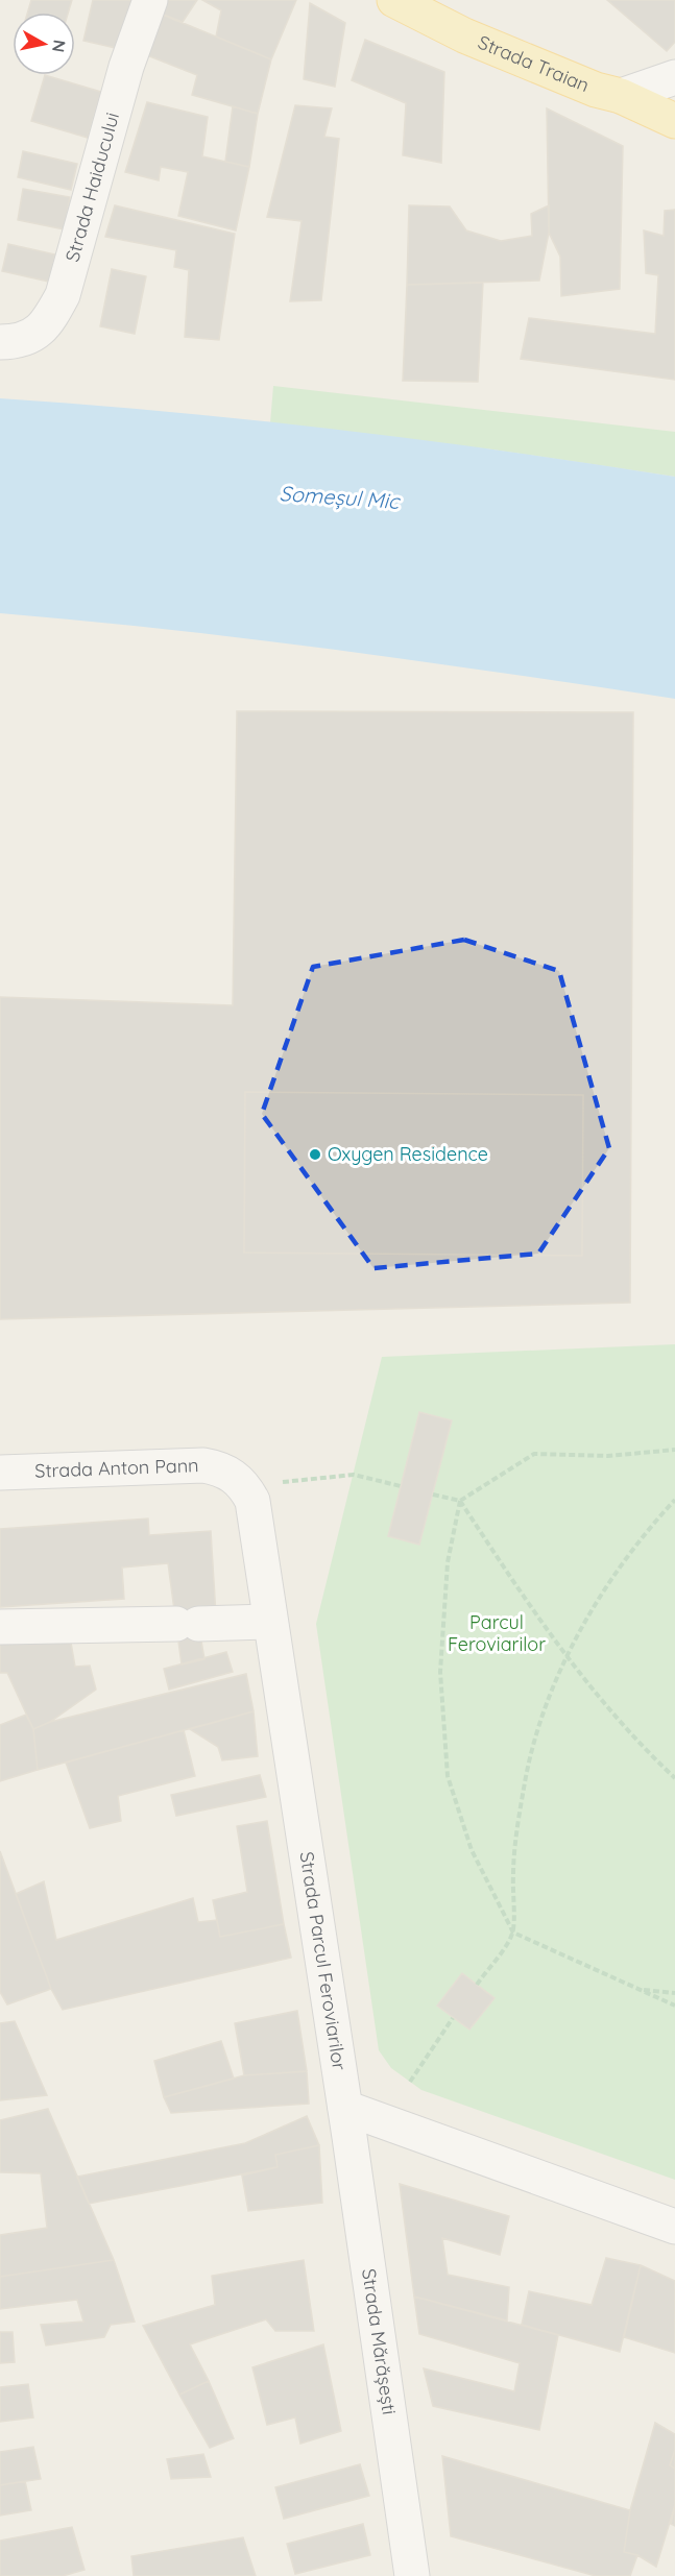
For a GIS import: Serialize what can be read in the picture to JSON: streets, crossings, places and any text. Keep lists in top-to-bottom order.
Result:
{
  "streets": {
    "main road": ["Strada Traian"],
    "street": [
      "Strada Haiducului",
      "Strada Anton Pann",
      "Strada Parcul Feroviarilor",
      "Strada Mărășești"
    ]
  },
  "crossings": [
    ["Strada Anton Pann", "Strada Parcul Feroviarilor"],
    ["Strada Parcul Feroviarilor", "Strada Mărășești"]
  ],
  "water": ["Someșul Mic"],
  "parks": ["Parcul Feroviarilor"],
  "places": ["Oxygen Residence"],
  "north": "right"
}
